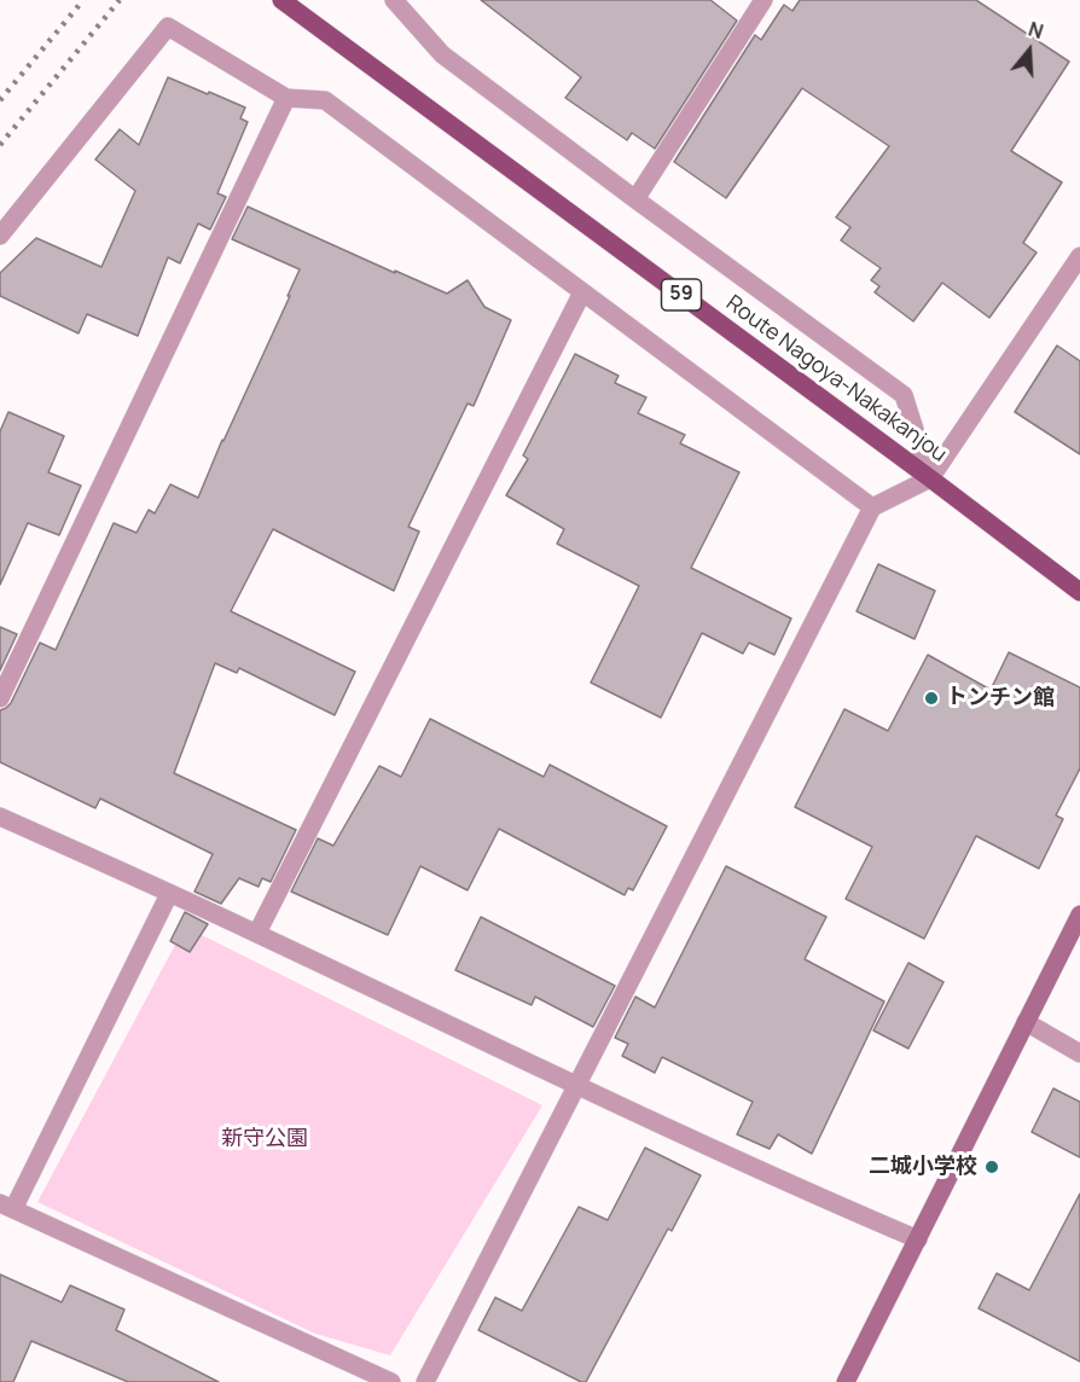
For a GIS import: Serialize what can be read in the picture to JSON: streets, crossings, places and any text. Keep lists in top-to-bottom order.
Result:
{
  "streets": {
    "main road": ["59", "Route Nagoya-Nakakanjou"]
  },
  "parks": ["新守公園"],
  "places": ["トンチン館", "二城小学校"],
  "north": "top"
}
